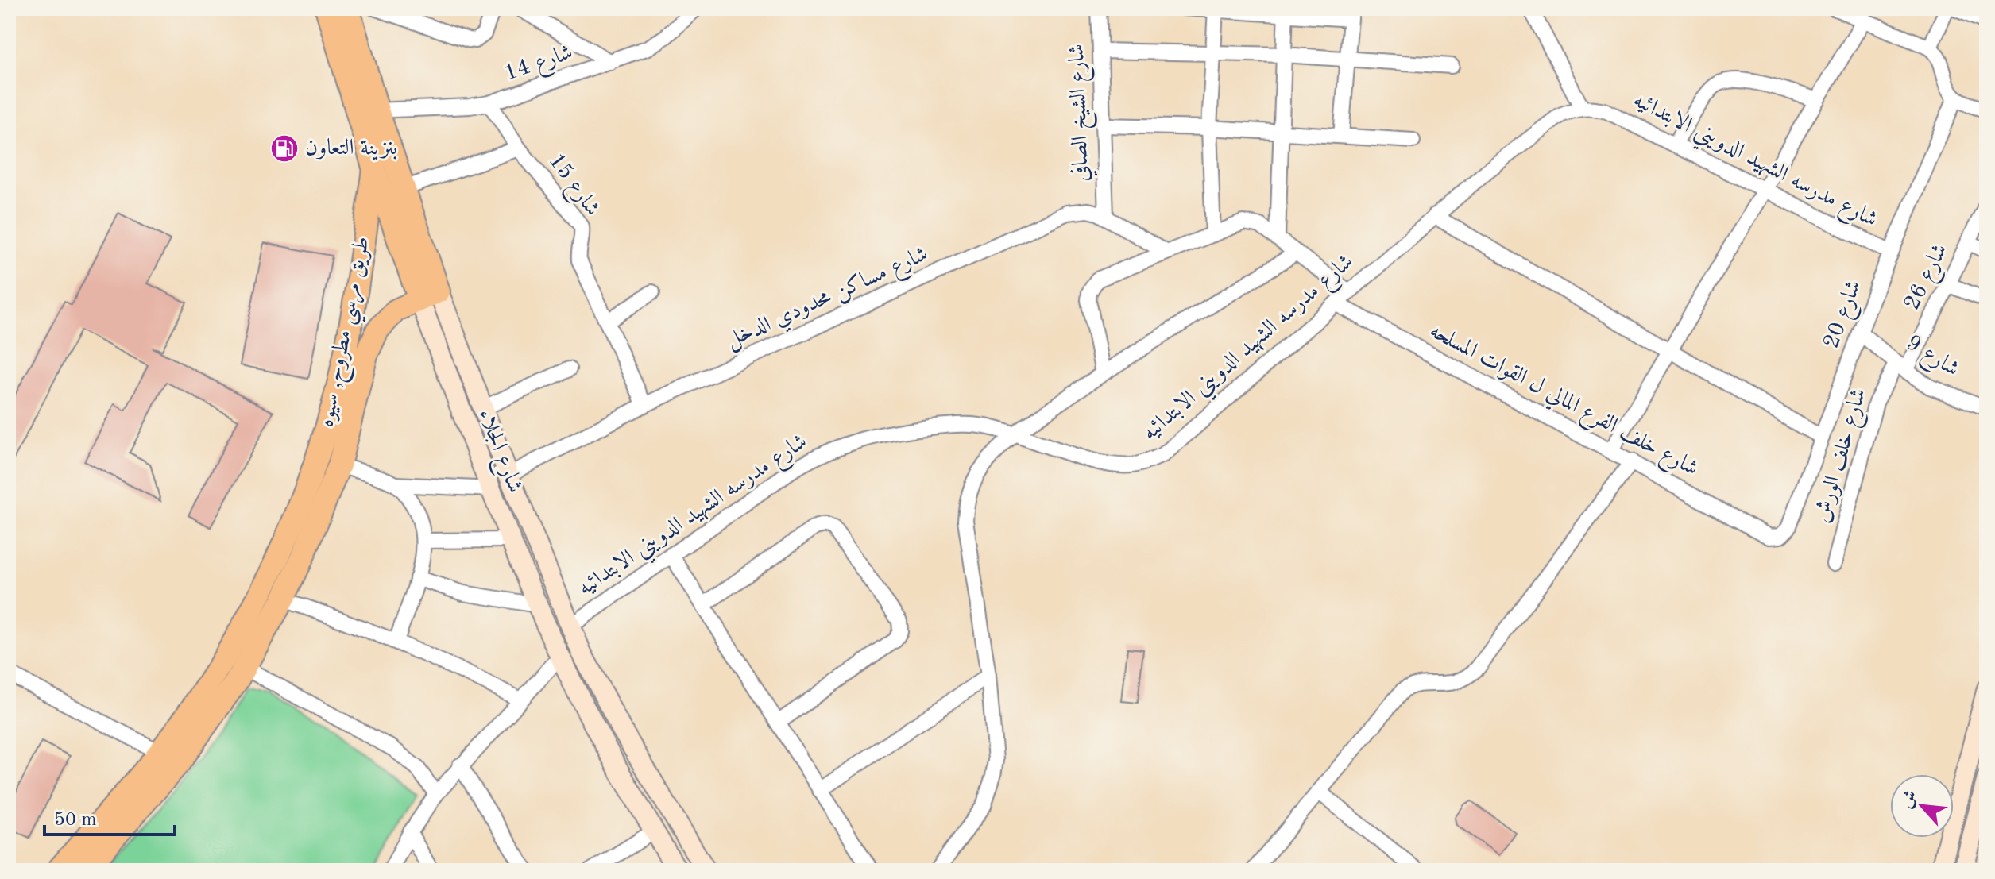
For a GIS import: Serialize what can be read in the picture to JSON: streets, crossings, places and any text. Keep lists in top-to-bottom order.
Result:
{
  "streets": {
    "main road": ["طريق مرسي مطروح, سيوه", "شارع الجلاء"],
    "street": [
      "شارع 14",
      "شارع الشيخ الصافي",
      "شارع مدرسه الشهيد الدويني الابتدائيه",
      "شارع 15",
      "شارع 26",
      "شارع مساكن محدودي الدخل",
      "شارع 20",
      "شارع 9",
      "شارع خلف الفرع المالي ل القوات المسلحه",
      "شارع خلف الورش"
    ]
  },
  "crossings": [
    ["شارع 14", "شارع 15"],
    ["شارع 14", "شارع الجلاء"],
    ["شارع الشيخ الصافي", "شارع مساكن محدودي الدخل"],
    ["شارع مدرسه الشهيد الدويني الابتدائيه", "شارع 20"],
    ["شارع مدرسه الشهيد الدويني الابتدائيه", "شارع خلف الفرع المالي ل القوات المسلحه"],
    ["شارع مدرسه الشهيد الدويني الابتدائيه", "شارع الجلاء"],
    ["شارع 15", "شارع مساكن محدودي الدخل"],
    ["شارع 26", "شارع 9"],
    ["شارع 26", "شارع خلف الورش"],
    ["شارع مساكن محدودي الدخل", "شارع الجلاء"],
    ["شارع 20", "شارع 9"],
    ["شارع 20", "شارع خلف الفرع المالي ل القوات المسلحه"],
    ["طريق مرسي مطروح, سيوه", "شارع الجلاء"],
    ["شارع 9", "شارع خلف الورش"]
  ],
  "places": {
    "fuel station": ["بنزينة التعاون"]
  },
  "scale_bar": "50 m",
  "north": "top left"
}
